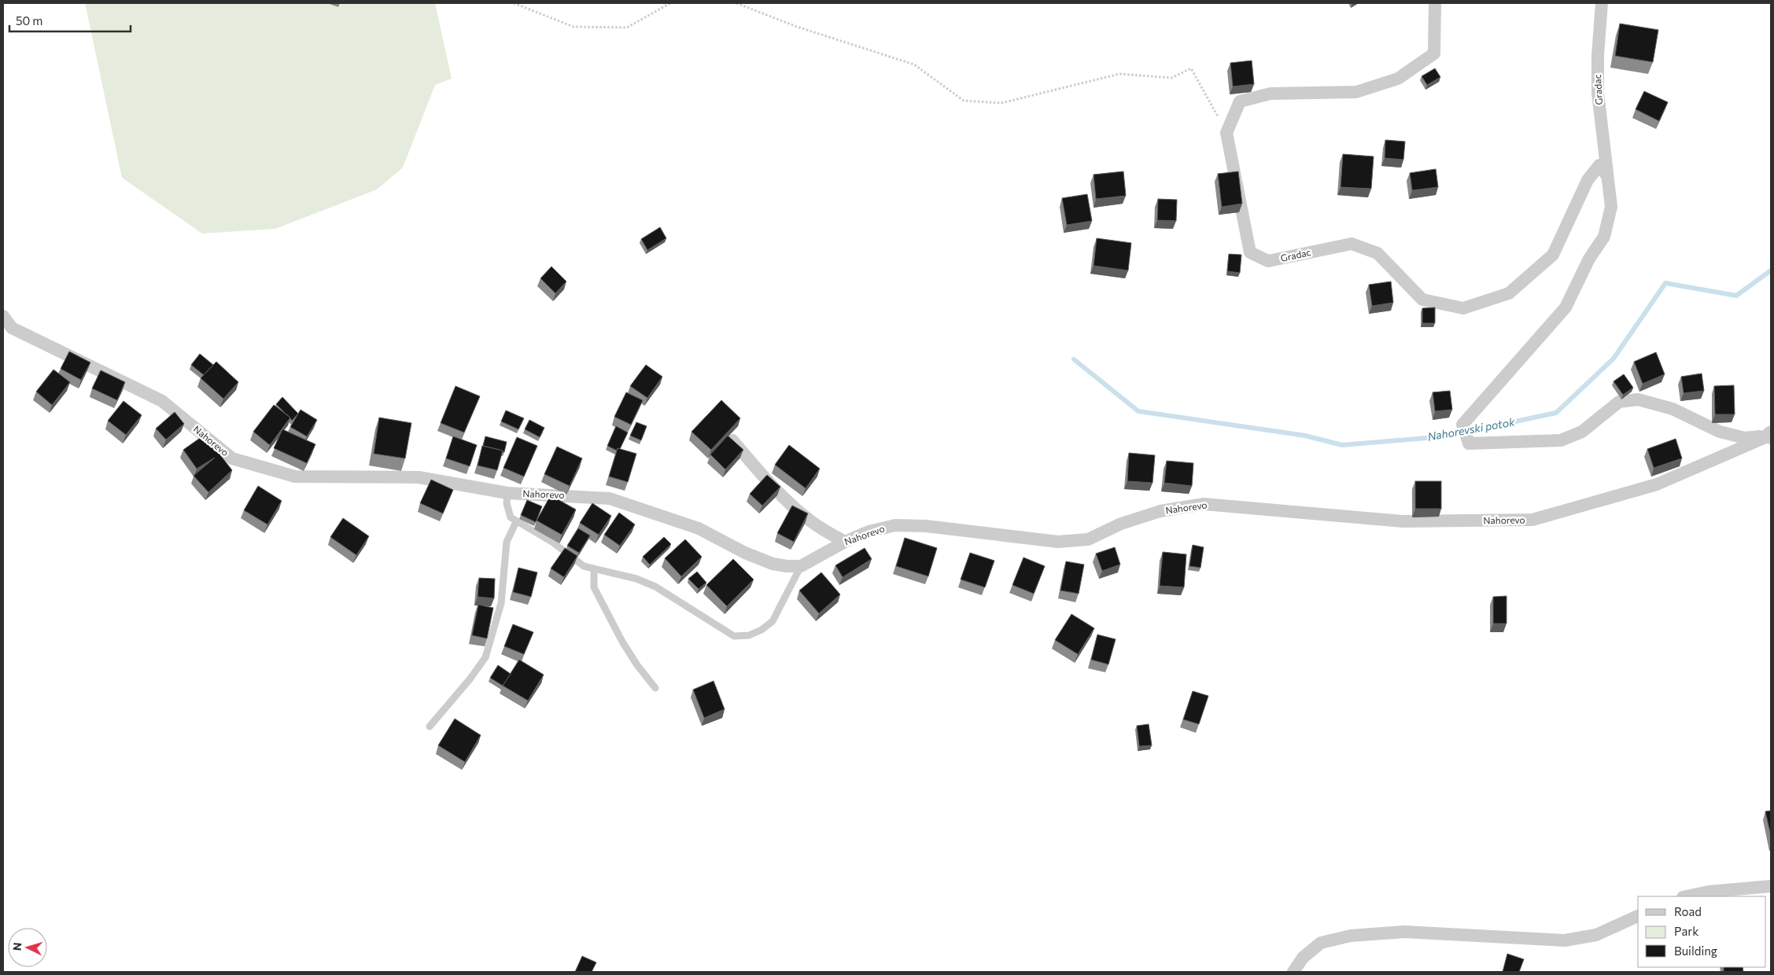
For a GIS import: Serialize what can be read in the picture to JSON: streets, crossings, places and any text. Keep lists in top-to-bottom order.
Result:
{
  "streets": {
    "street": ["Gradac", "Nahorevo"]
  },
  "crossings": [
    ["Gradac", "Nahorevo"]
  ],
  "water": ["Nahorevski potok"],
  "legend": ["Road", "Park", "Building"],
  "scale_bar": "50 m",
  "north": "left"
}
